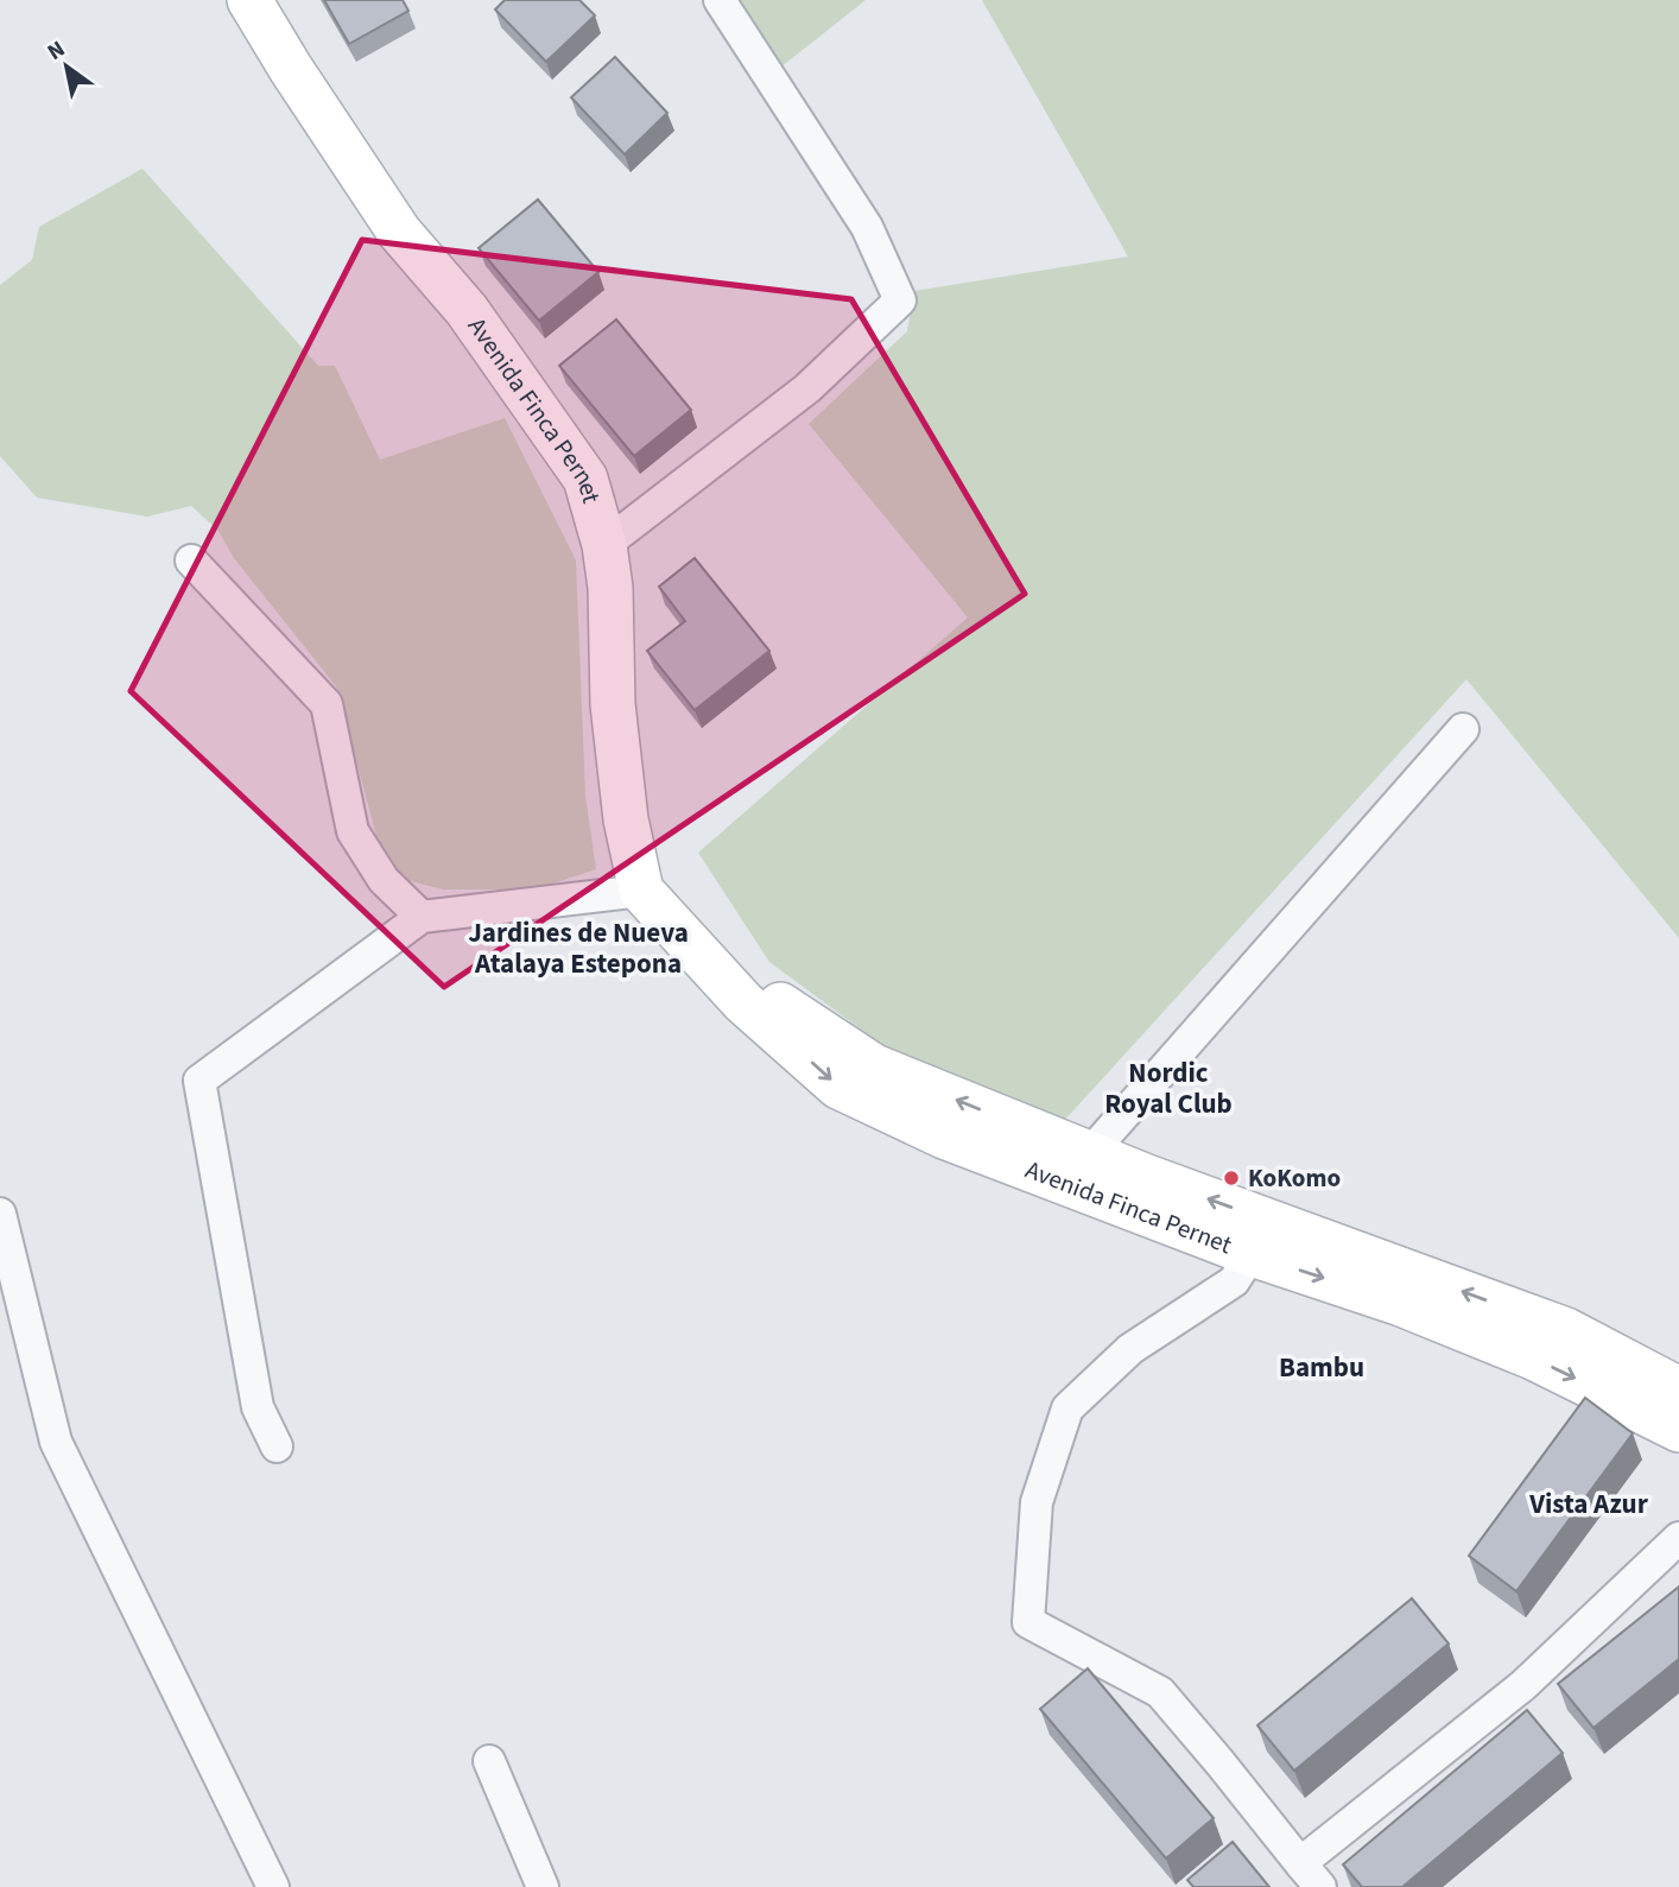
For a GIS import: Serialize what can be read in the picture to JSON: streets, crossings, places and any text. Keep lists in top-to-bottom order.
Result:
{
  "streets": {
    "street": ["Avenida Finca Pernet"]
  },
  "districts": [
    "Jardines de Nueva Atalaya Estepona",
    "Nordic Royal Club",
    "Bambu",
    "Vista Azur"
  ],
  "places": ["KoKomo"],
  "north": "top left"
}
